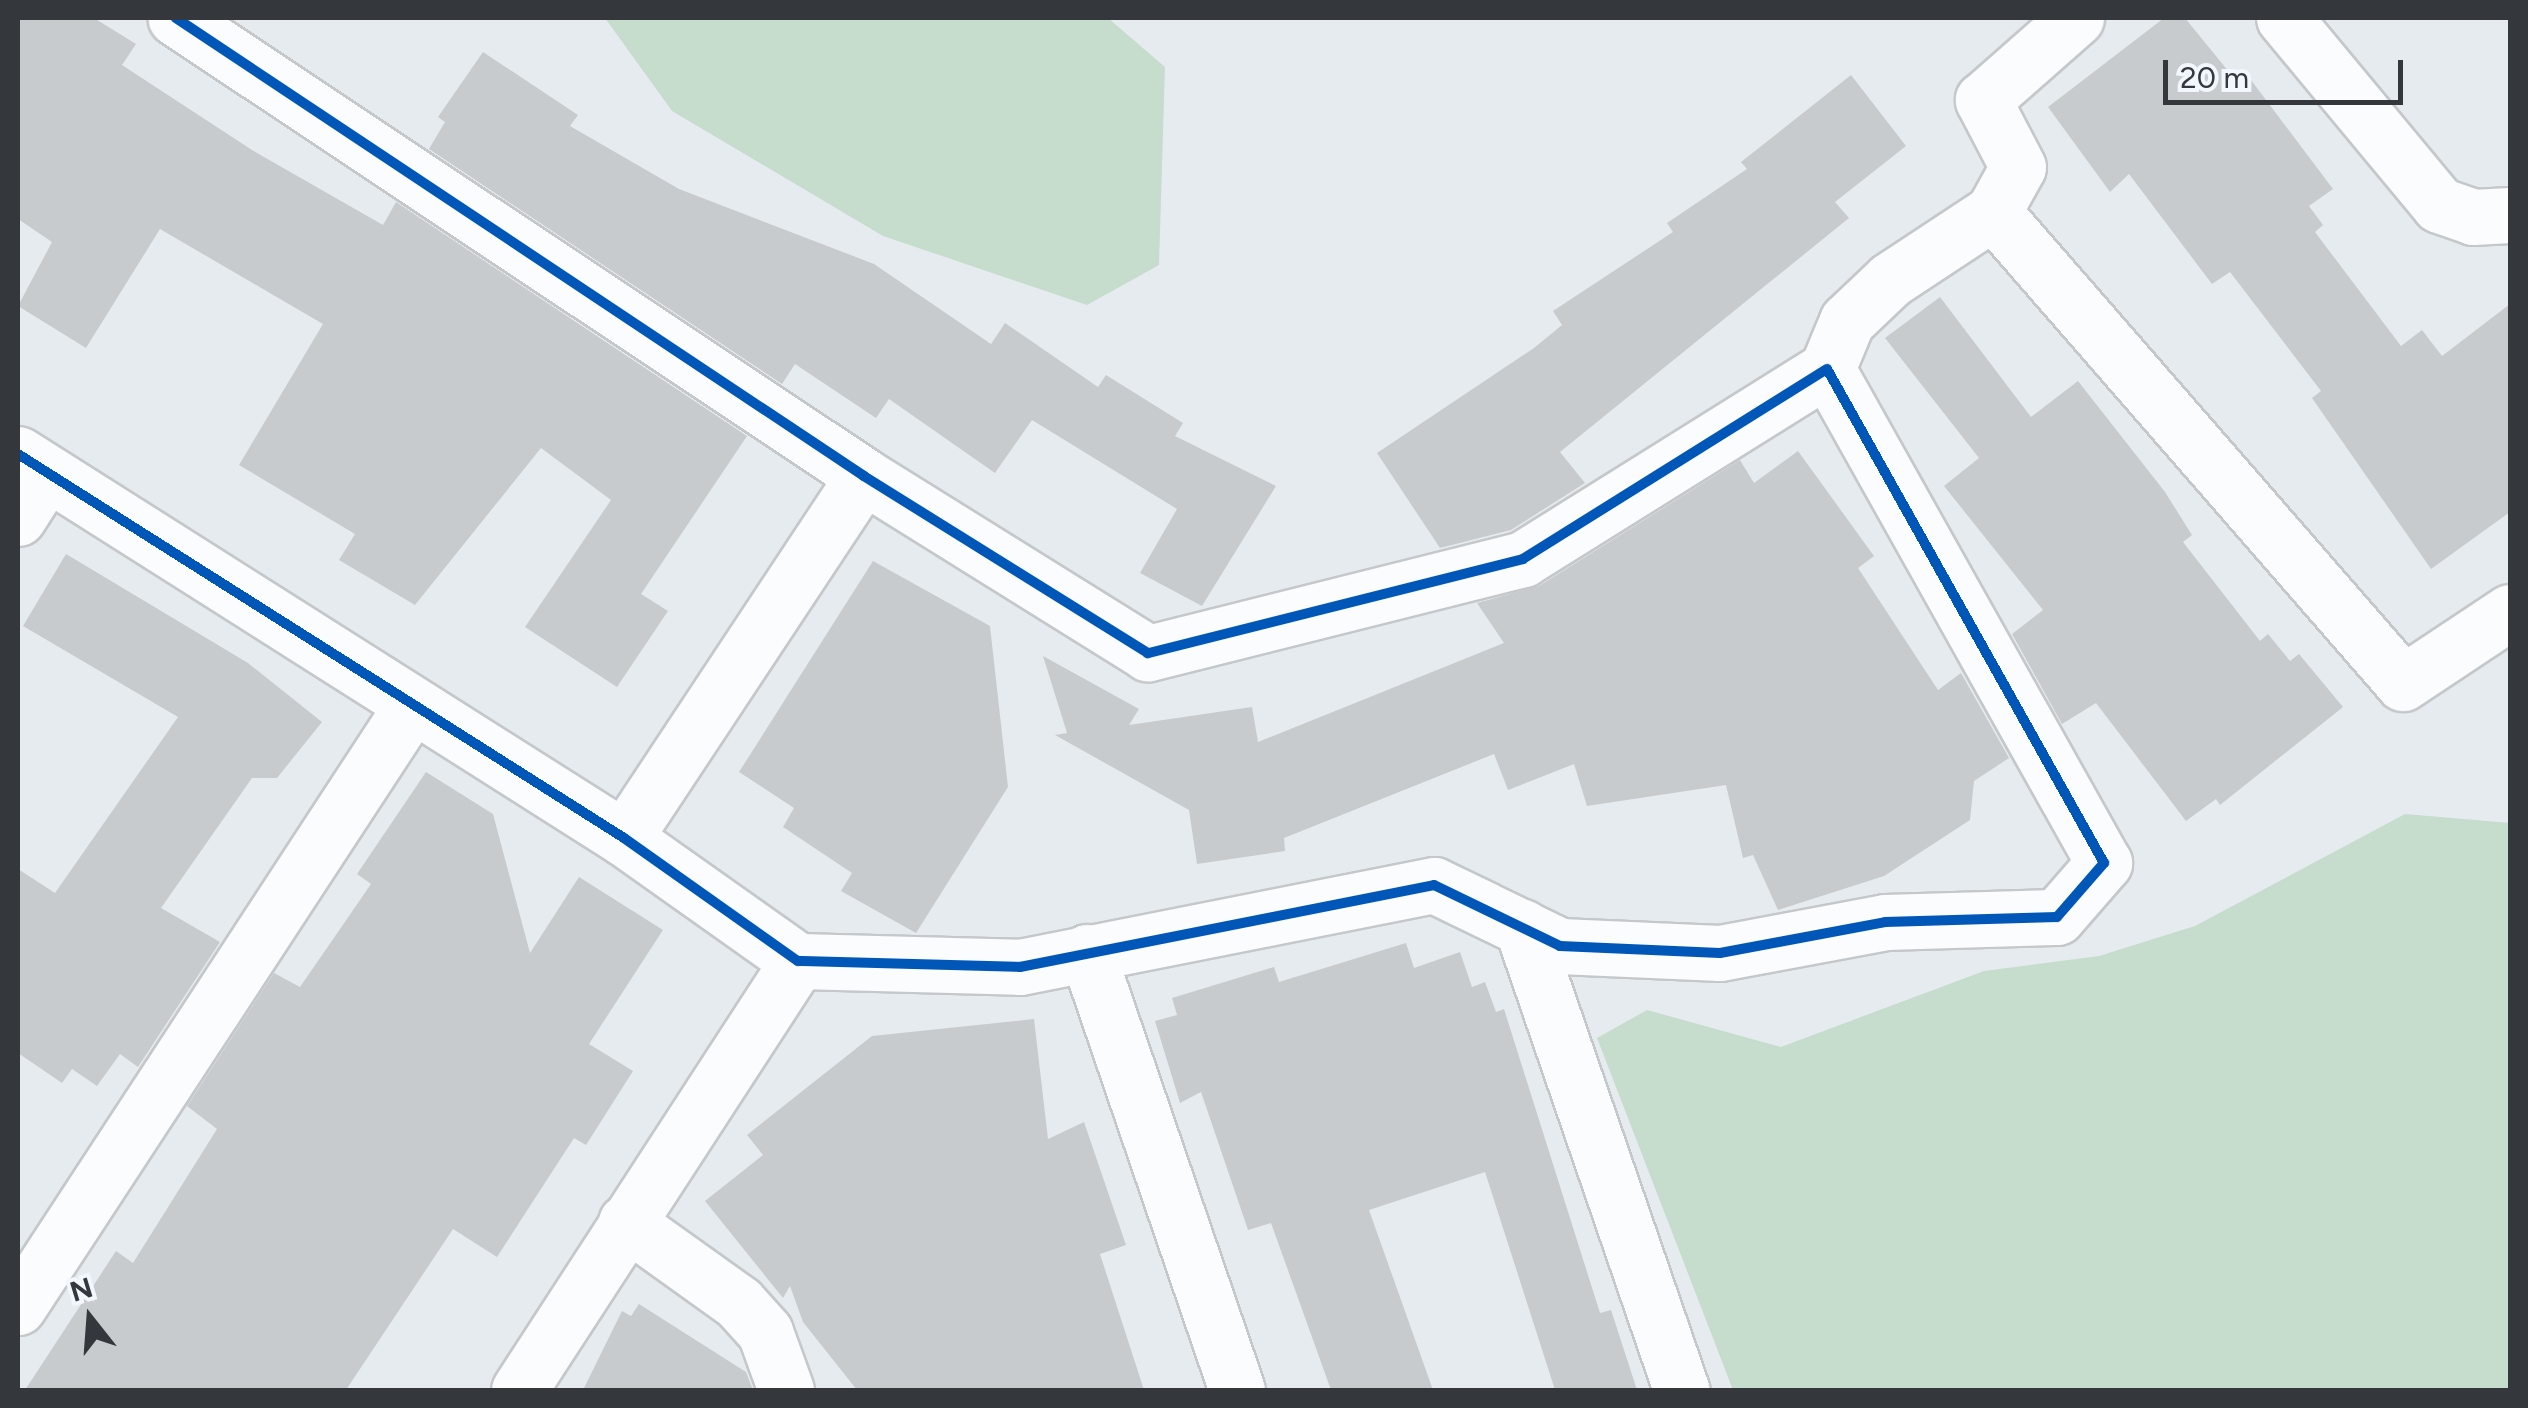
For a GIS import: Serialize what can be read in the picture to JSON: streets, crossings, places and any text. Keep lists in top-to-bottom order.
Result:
{
  "scale_bar": "20 m",
  "north": "top"
}
